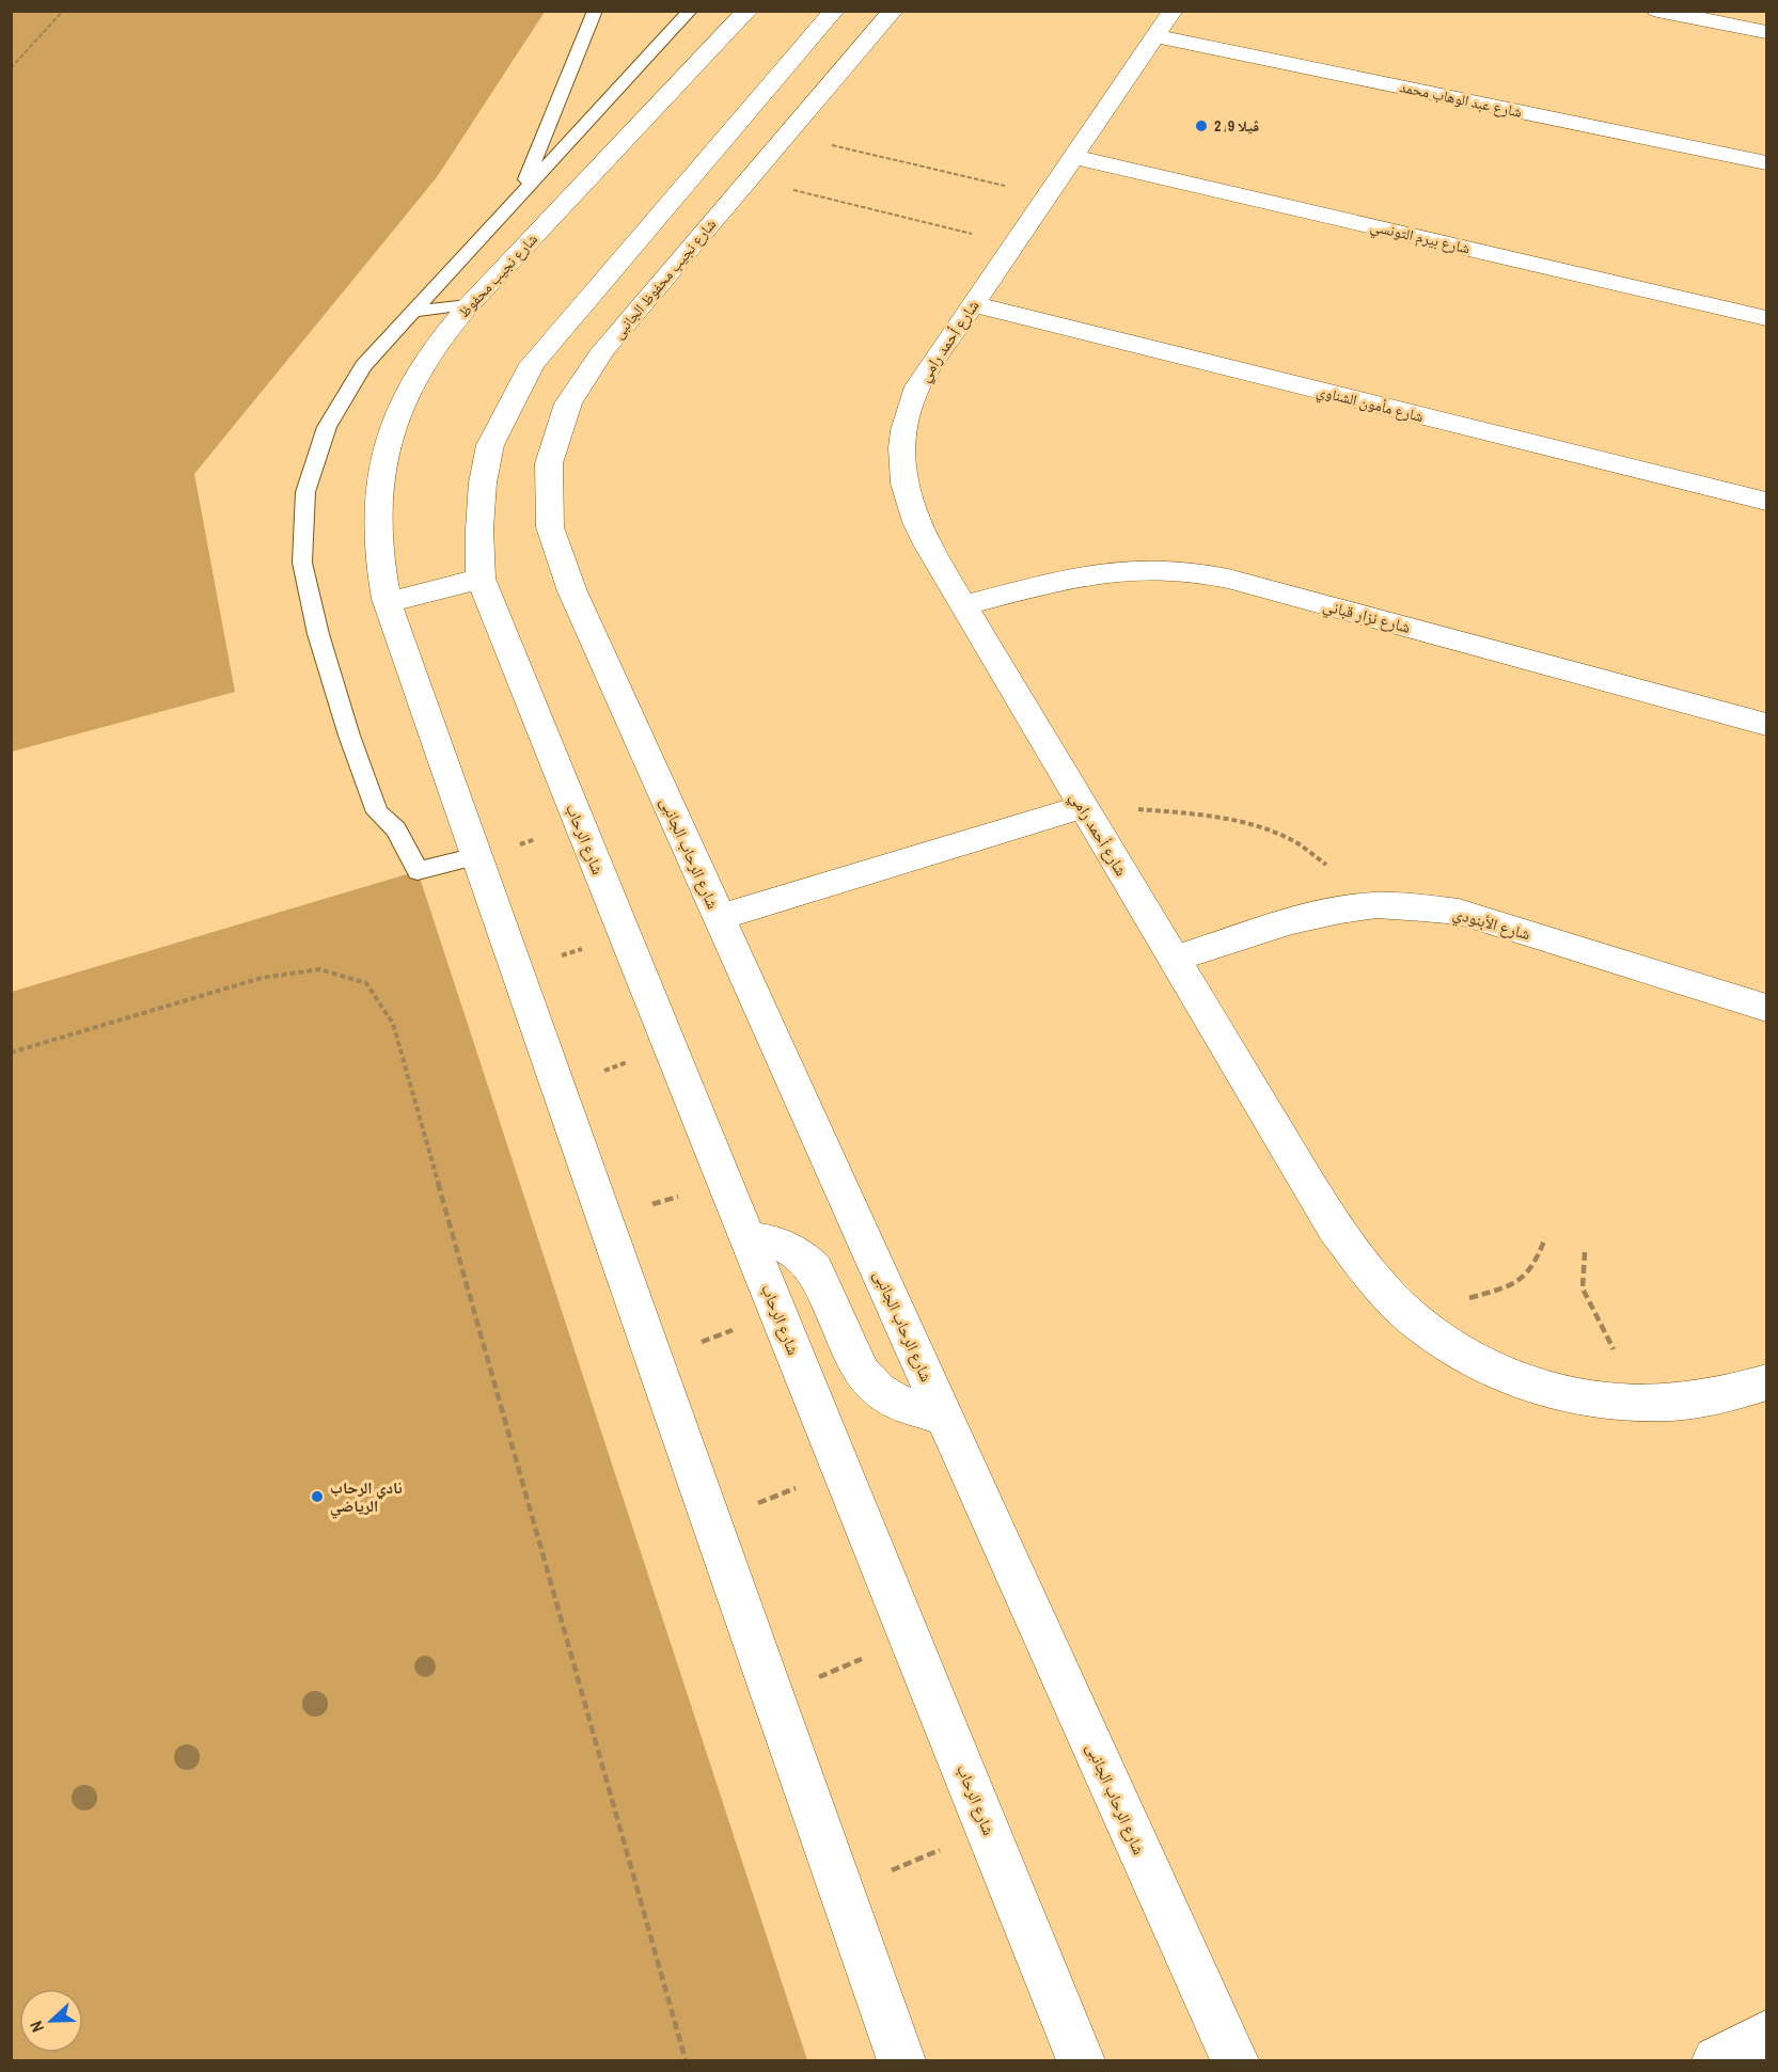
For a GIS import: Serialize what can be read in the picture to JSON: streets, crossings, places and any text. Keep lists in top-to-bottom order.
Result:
{
  "streets": {
    "street": [
      "شارع عبد الوهاب محمد",
      "شارع بيرم التونسي",
      "شارع نجيب محفوظ",
      "شارع نجيب محفوظ الجانبى",
      "شارع أحمد رامي",
      "شارع مأمون الشناوي",
      "شارع نزار قباني",
      "شارع الرحاب",
      "شارع الرحاب الجانبى",
      "شارع الأبنودي"
    ]
  },
  "crossings": [
    ["شارع عبد الوهاب محمد", "شارع أحمد رامي"],
    ["شارع بيرم التونسي", "شارع أحمد رامي"],
    ["شارع نجيب محفوظ الجانبى", "شارع الرحاب الجانبى"],
    ["شارع أحمد رامي", "شارع مأمون الشناوي"],
    ["شارع أحمد رامي", "شارع نزار قباني"],
    ["شارع أحمد رامي", "شارع الأبنودي"]
  ],
  "places": ["ڤيلا 9/ 2", "نادي الرحاب الرياضي"],
  "north": "left"
}
